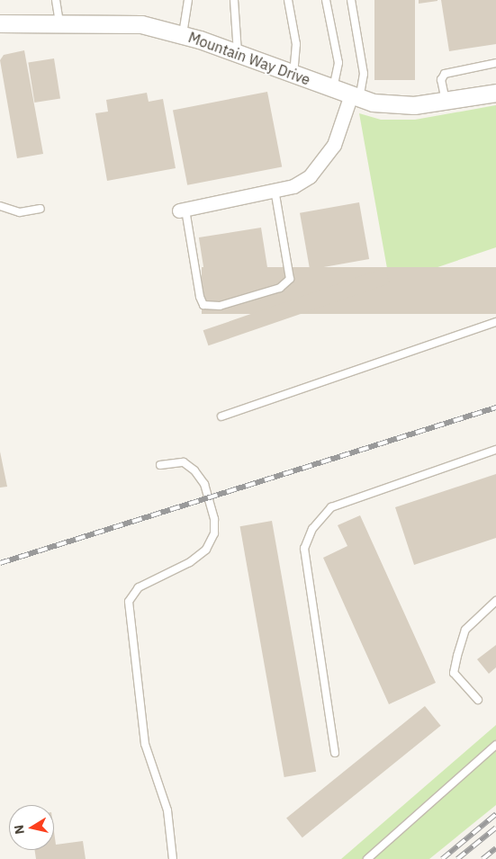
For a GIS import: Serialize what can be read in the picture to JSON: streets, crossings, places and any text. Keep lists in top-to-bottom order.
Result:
{
  "streets": {
    "street": ["Mountain Way Drive"]
  },
  "north": "left"
}
